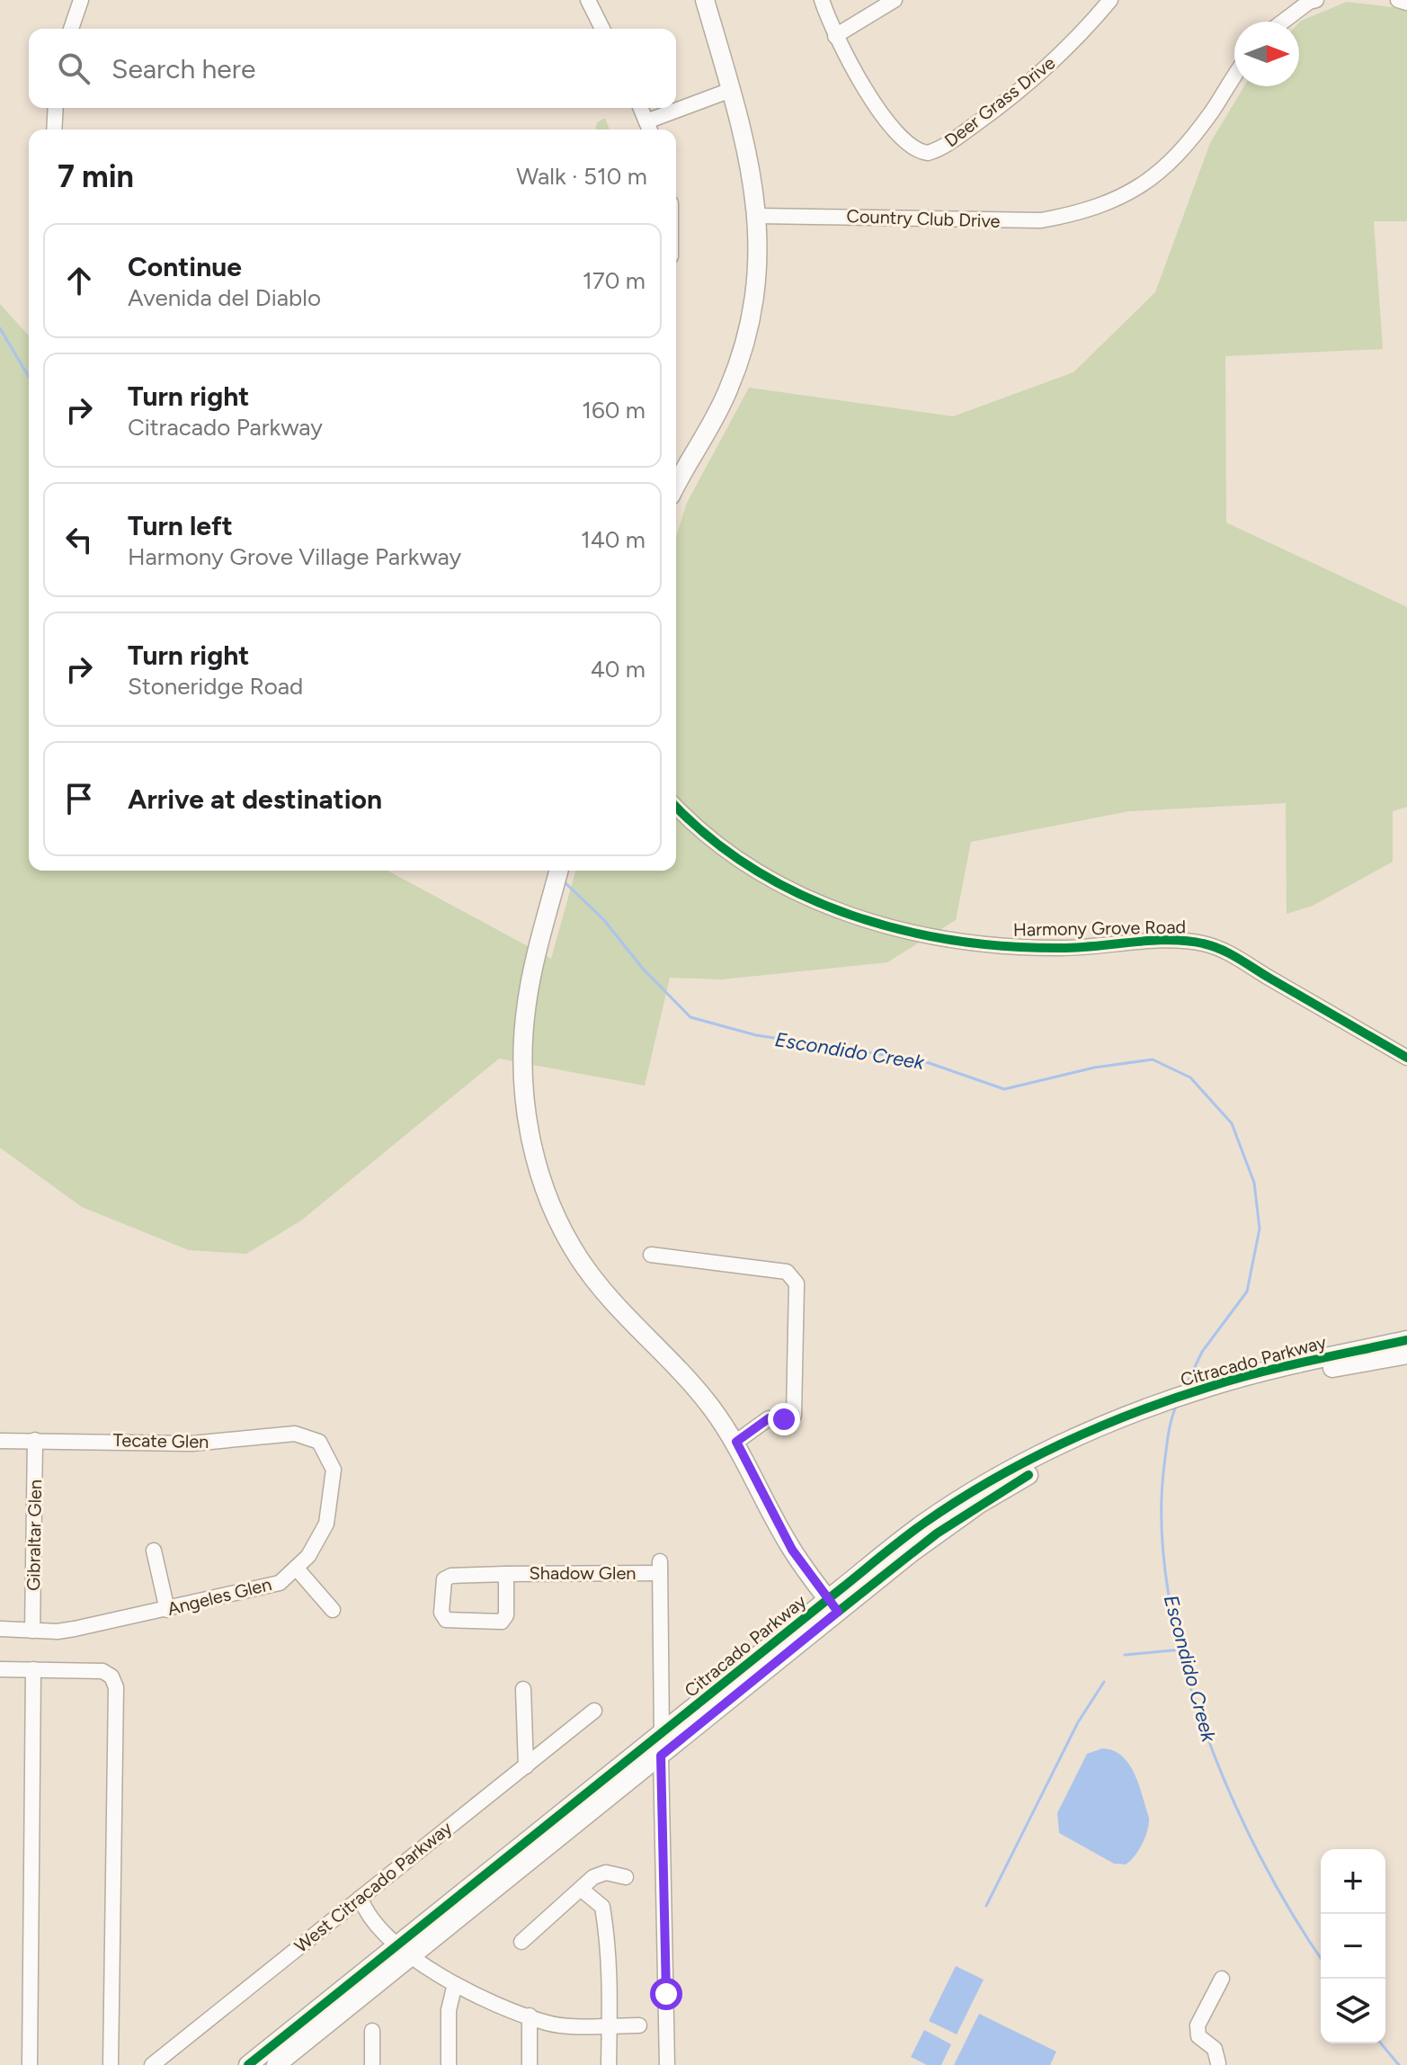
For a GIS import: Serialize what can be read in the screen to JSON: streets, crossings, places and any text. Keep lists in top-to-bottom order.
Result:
{
  "streets": {
    "main road": ["Citracado Parkway"],
    "street": [
      "Deer Grass Drive",
      "Country Club Drive",
      "Harmony Grove Road",
      "Tecate Glen",
      "Gibraltar Glen",
      "Shadow Glen",
      "Angeles Glen",
      "West Citracado Parkway"
    ]
  },
  "crossings": [
    ["Citracado Parkway", "Shadow Glen"],
    ["Tecate Glen", "Gibraltar Glen"],
    ["Tecate Glen", "Angeles Glen"],
    ["Gibraltar Glen", "Angeles Glen"]
  ],
  "water": ["Escondido Creek"],
  "north": "right",
  "page": {
    "search": "Search here",
    "heading": ["7 min", "Walk · 510 m"],
    "list": [
      ["Continue", "Avenida del Diablo", "170 m"],
      ["Turn right", "Citracado Parkway", "160 m"],
      ["Turn left", "Harmony Grove Village Parkway", "140 m"],
      ["Turn right", "Stoneridge Road", "40 m"],
      "Arrive at destination"
    ],
    "map_buttons": ["+", "−"]
  }
}
